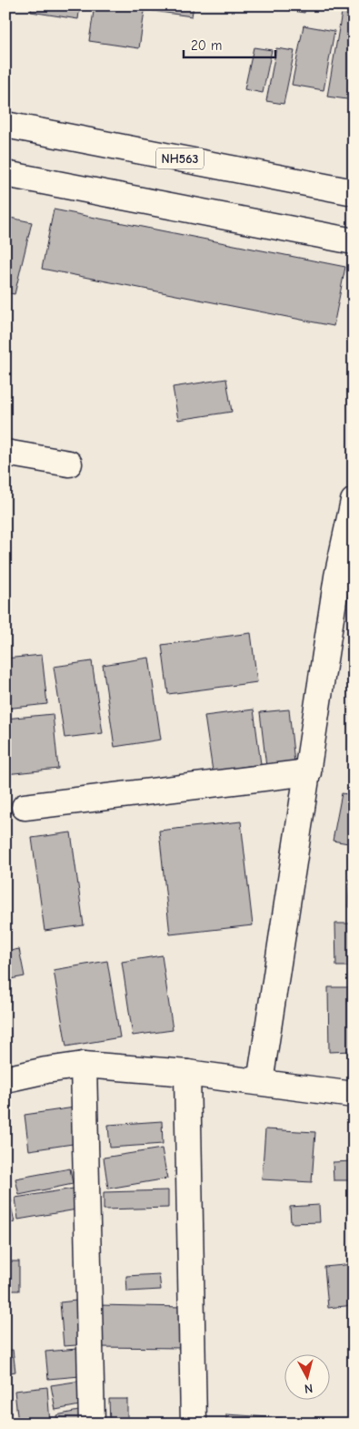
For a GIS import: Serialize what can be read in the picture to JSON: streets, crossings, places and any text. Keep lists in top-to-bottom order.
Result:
{
  "streets": {
    "main road": ["NH563"]
  },
  "scale_bar": "20 m",
  "north": "bottom"
}
